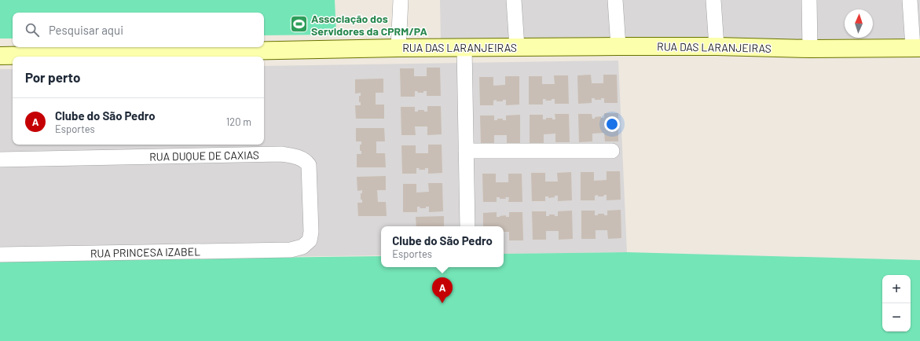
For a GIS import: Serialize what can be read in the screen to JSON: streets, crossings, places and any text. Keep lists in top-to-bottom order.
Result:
{
  "streets": {
    "street": ["RUA DAS LARANJEIRAS", "RUA DUQUE DE CAXIAS", "RUA PRINCESA IZABEL"]
  },
  "crossings": [
    ["RUA DUQUE DE CAXIAS", "RUA PRINCESA IZABEL"]
  ],
  "places": {
    "sports": ["Associação dos Servidores da CPRM/PA"]
  },
  "north": "top",
  "page": {
    "search": "Pesquisar aqui",
    "heading": "Por perto",
    "list": [
      {
        "mark": "A",
        "name": "Clube do São Pedro",
        "note": "Esportes",
        "value": "120 m"
      }
    ],
    "popup": ["Clube do São Pedro", "Esportes"],
    "map_buttons": ["+", "−"],
    "pins": "A"
  }
}
